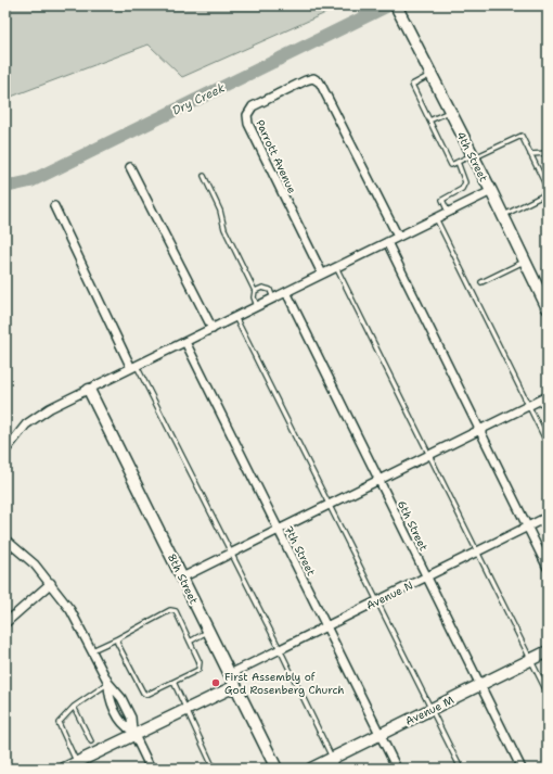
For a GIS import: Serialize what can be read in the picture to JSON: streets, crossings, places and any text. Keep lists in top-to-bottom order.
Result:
{
  "streets": {
    "street": [
      "Parrott Avenue",
      "4th Street",
      "6th Street",
      "7th Street",
      "8th Street",
      "Avenue N",
      "Avenue M"
    ]
  },
  "crossings": [
    ["6th Street", "Avenue N"],
    ["6th Street", "Avenue M"],
    ["7th Street", "Avenue N"],
    ["7th Street", "Avenue M"],
    ["8th Street", "Avenue N"]
  ],
  "water": ["Dry Creek"],
  "places": ["First Assembly of God Rosenberg Church"]
}
